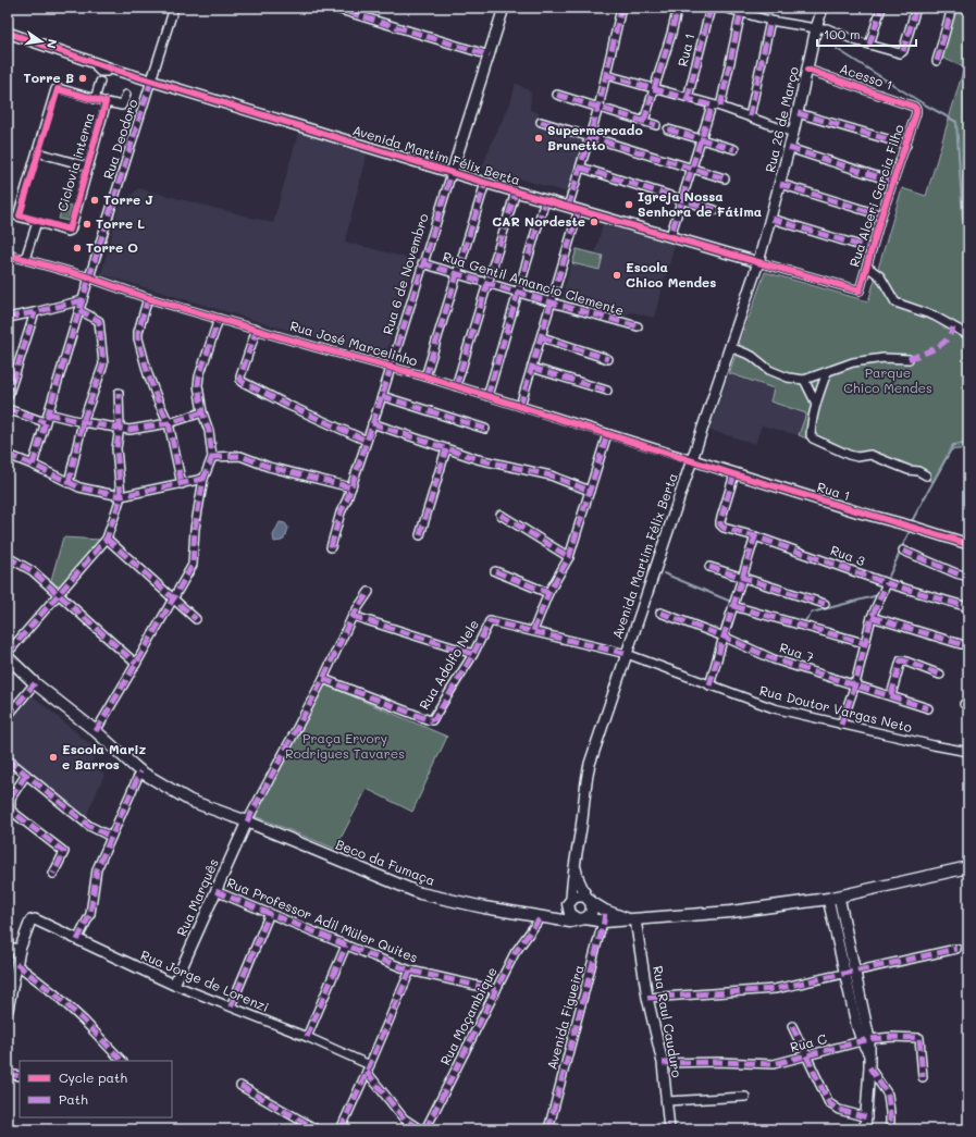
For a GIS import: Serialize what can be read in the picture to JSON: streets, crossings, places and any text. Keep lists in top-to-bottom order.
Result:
{
  "streets": {
    "main road": ["Beco da Fumaça"],
    "street": [
      "Rua 1",
      "Acesso 1",
      "Rua 26 de Março",
      "Rua Deodoro",
      "Avenida Martim Félix Berta",
      "Rua Alceri Garcia Filho",
      "Rua 6 de Novembro",
      "Rua Gentil Amancio Clemente",
      "Rua José Marcelinho",
      "Rua 3",
      "Rua 7",
      "Rua Adolfo Nele",
      "Rua Doutor Vargas Neto",
      "Rua Marquês",
      "Rua Professor Adil Müler Quites",
      "Rua Jorge de Lorenzi",
      "Rua Moçambique",
      "Avenida Figueira",
      "Rua Raul Cauduro",
      "Rua C"
    ],
    "cycle path": ["Ciclovia interna"]
  },
  "crossings": [
    ["Rua 1", "Avenida Martim Félix Berta"],
    ["Rua 1", "Rua José Marcelinho"],
    ["Rua 1", "Rua 3"],
    ["Acesso 1", "Rua 26 de Março"],
    ["Acesso 1", "Rua Alceri Garcia Filho"],
    ["Rua 26 de Março", "Avenida Martim Félix Berta"],
    ["Rua Deodoro", "Avenida Martim Félix Berta"],
    ["Rua Deodoro", "Rua José Marcelinho"],
    ["Avenida Martim Félix Berta", "Rua Alceri Garcia Filho"],
    ["Avenida Martim Félix Berta", "Rua 6 de Novembro"],
    ["Avenida Martim Félix Berta", "Rua José Marcelinho"],
    ["Avenida Martim Félix Berta", "Rua Adolfo Nele"],
    ["Avenida Martim Félix Berta", "Rua Doutor Vargas Neto"],
    ["Avenida Martim Félix Berta", "Beco da Fumaça"],
    ["Rua 6 de Novembro", "Rua Gentil Amancio Clemente"],
    ["Rua 6 de Novembro", "Rua José Marcelinho"],
    ["Rua Adolfo Nele", "Rua Doutor Vargas Neto"],
    ["Beco da Fumaça", "Rua Marquês"],
    ["Beco da Fumaça", "Rua Moçambique"],
    ["Rua Marquês", "Rua Professor Adil Müler Quites"],
    ["Rua Marquês", "Rua Jorge de Lorenzi"],
    ["Rua Professor Adil Müler Quites", "Rua Moçambique"],
    ["Rua Raul Cauduro", "Rua C"]
  ],
  "parks": ["Parque Chico Mendes", "Praça Ervory Rodrigues Tavares"],
  "places": [
    "Torre B",
    "Supermercado Brunetto",
    "Torre J",
    "Igreja Nossa Senhora de Fátima",
    "CAR Nordeste",
    "Torre L",
    "Torre O",
    "Escola Chico Mendes",
    "Escola Mariz e Barros"
  ],
  "legend": ["Cycle path", "Path"],
  "scale_bar": "100 m",
  "north": "right"
}
